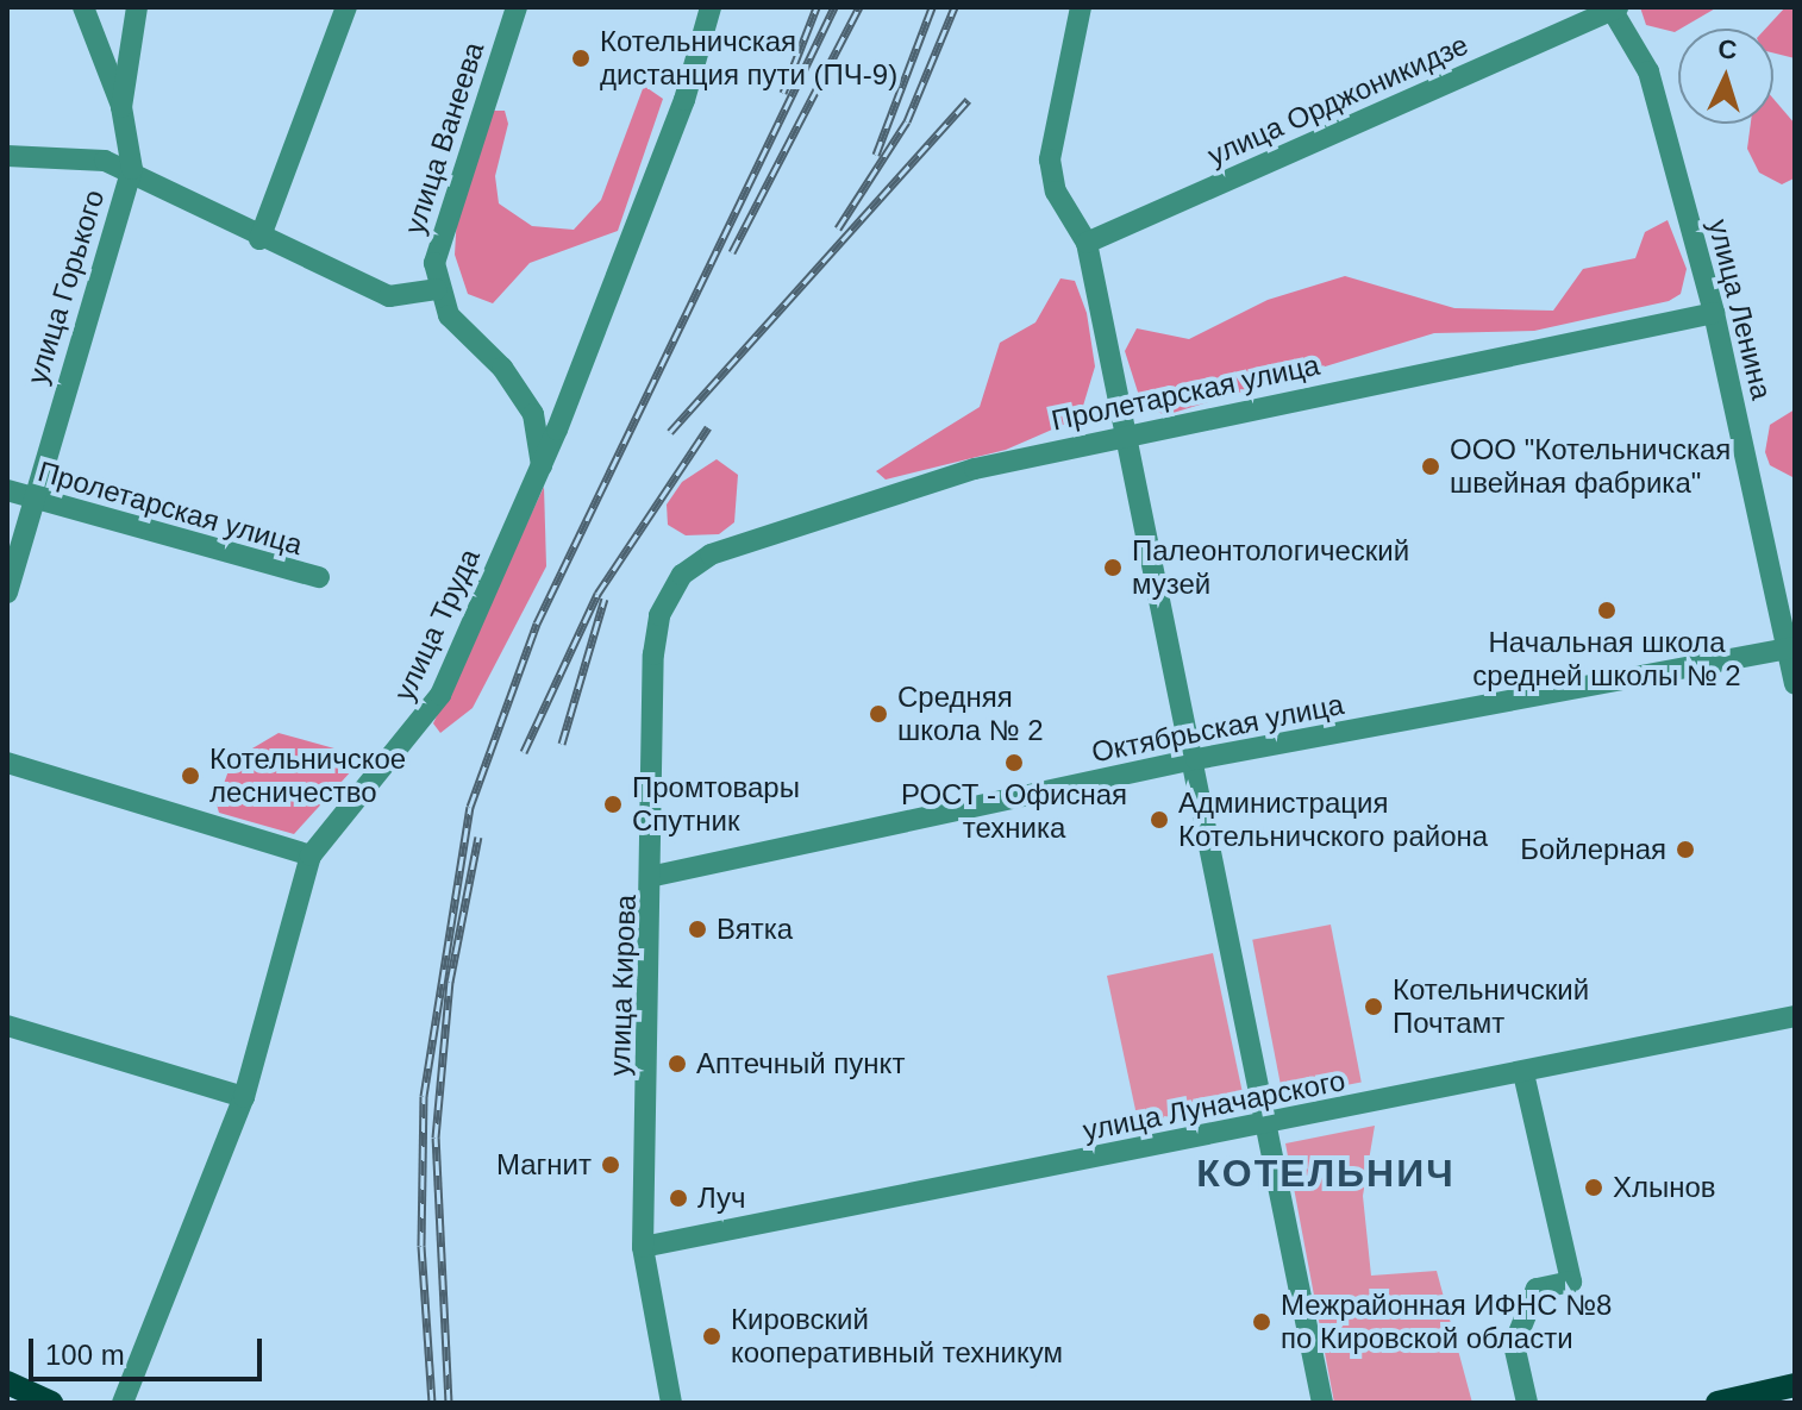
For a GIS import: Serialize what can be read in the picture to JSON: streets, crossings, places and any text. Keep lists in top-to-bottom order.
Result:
{
  "streets": {
    "street": [
      "улица Орджоникидзе",
      "улица Ванеева",
      "улица Горького",
      "улица Ленина",
      "Пролетарская улица",
      "улица Труда",
      "Октябрьская улица",
      "улица Кирова",
      "улица Луначарского"
    ]
  },
  "crossings": [
    ["улица Орджоникидзе", "улица Ленина"],
    ["улица Горького", "Пролетарская улица"],
    ["улица Ленина", "Пролетарская улица"],
    ["улица Ленина", "Октябрьская улица"],
    ["Пролетарская улица", "улица Кирова"],
    ["Октябрьская улица", "улица Кирова"],
    ["улица Кирова", "улица Луначарского"]
  ],
  "districts": ["КОТЕЛЬНИЧ"],
  "places": [
    "Котельничская дистанция пути (ПЧ-9)",
    "ООО \"Котельничская швейная фабрика\"",
    "Палеонтологический музей",
    "Начальная школа средней школы № 2",
    "Средняя школа № 2",
    "РОСТ - Офисная техника",
    "Котельничское лесничество",
    "Промтовары Спутник",
    "Администрация Котельничского района",
    "Бойлерная",
    "Вятка",
    "Котельничский Почтамт",
    "Аптечный пункт",
    "Магнит",
    "Хлынов",
    "Луч",
    "Межрайонная ИФНС №8 по Кировской области",
    "Кировский кооперативный техникум"
  ],
  "scale_bar": "100 m",
  "north": "top"
}
